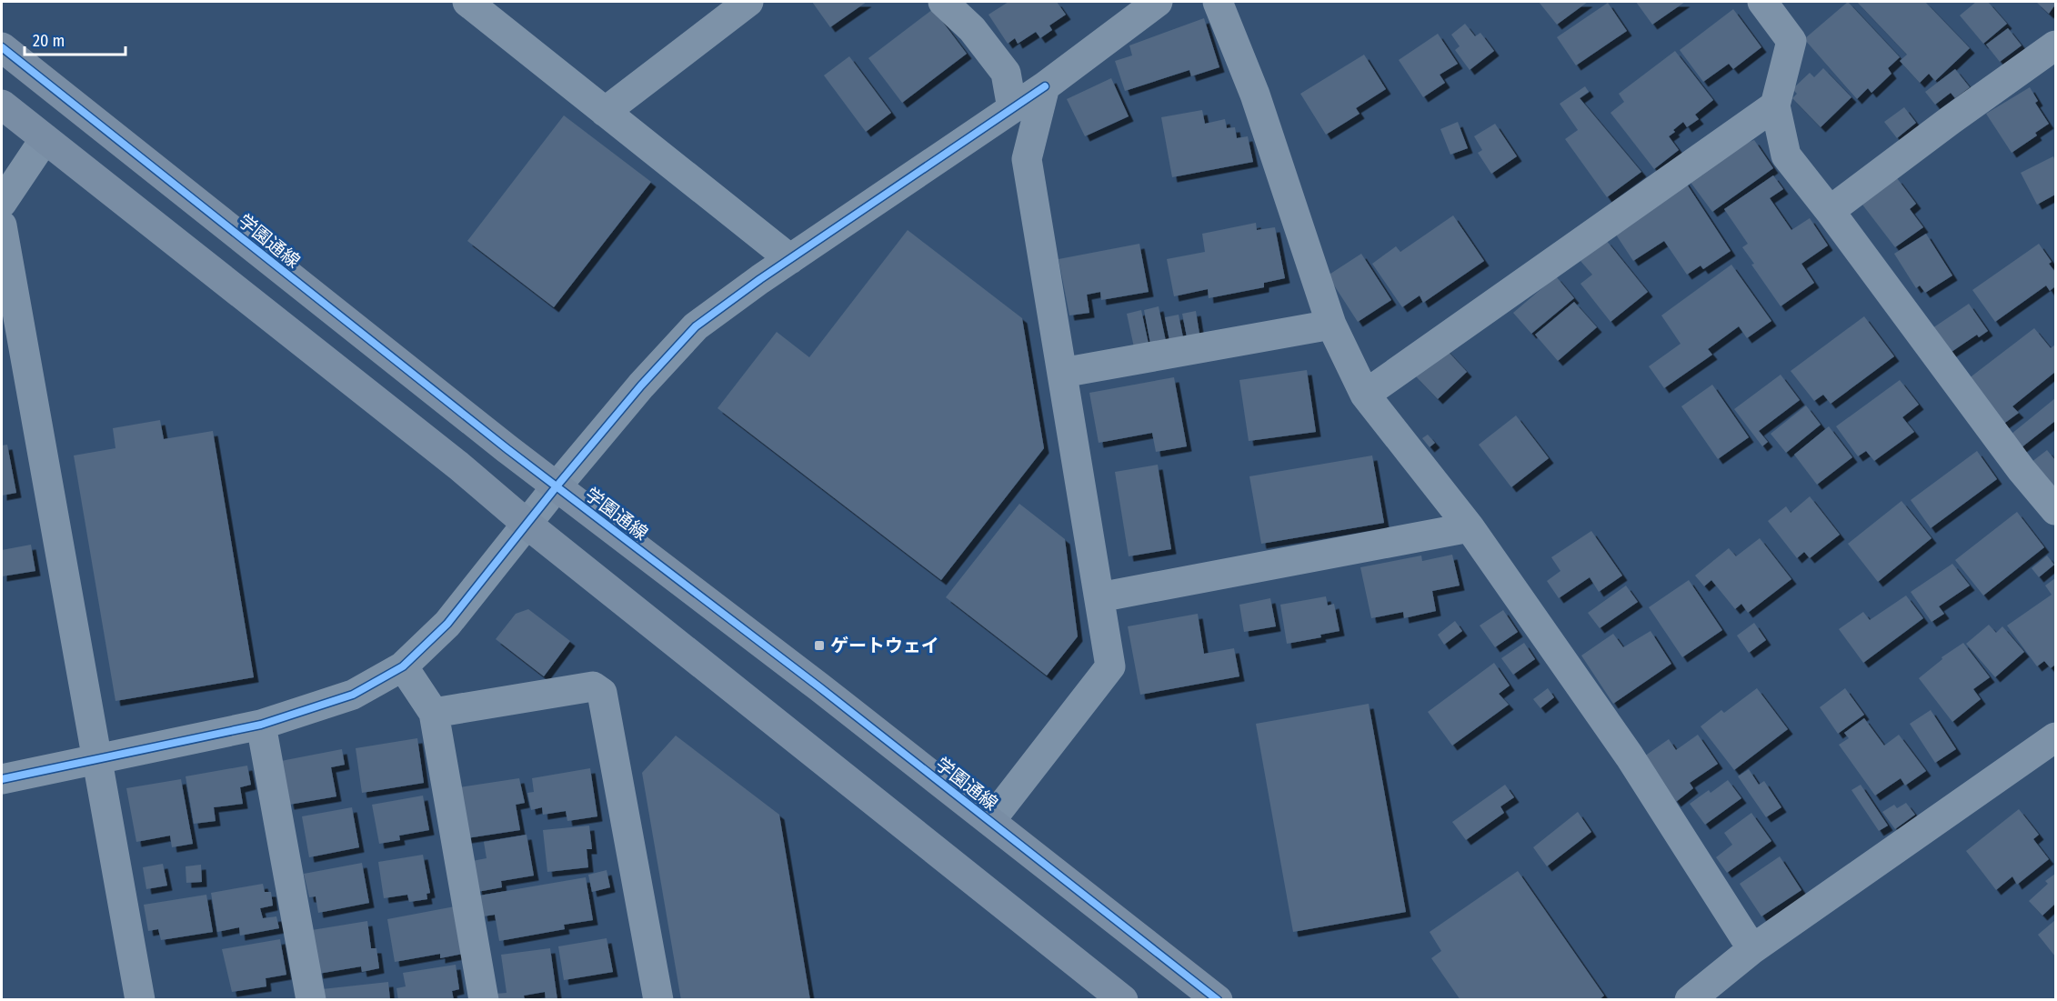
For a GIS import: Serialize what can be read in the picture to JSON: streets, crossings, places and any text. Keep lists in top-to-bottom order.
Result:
{
  "streets": {
    "street": ["学園通線"]
  },
  "places": {
    "transit": ["ゲートウェイ"]
  },
  "scale_bar": "20 m"
}
